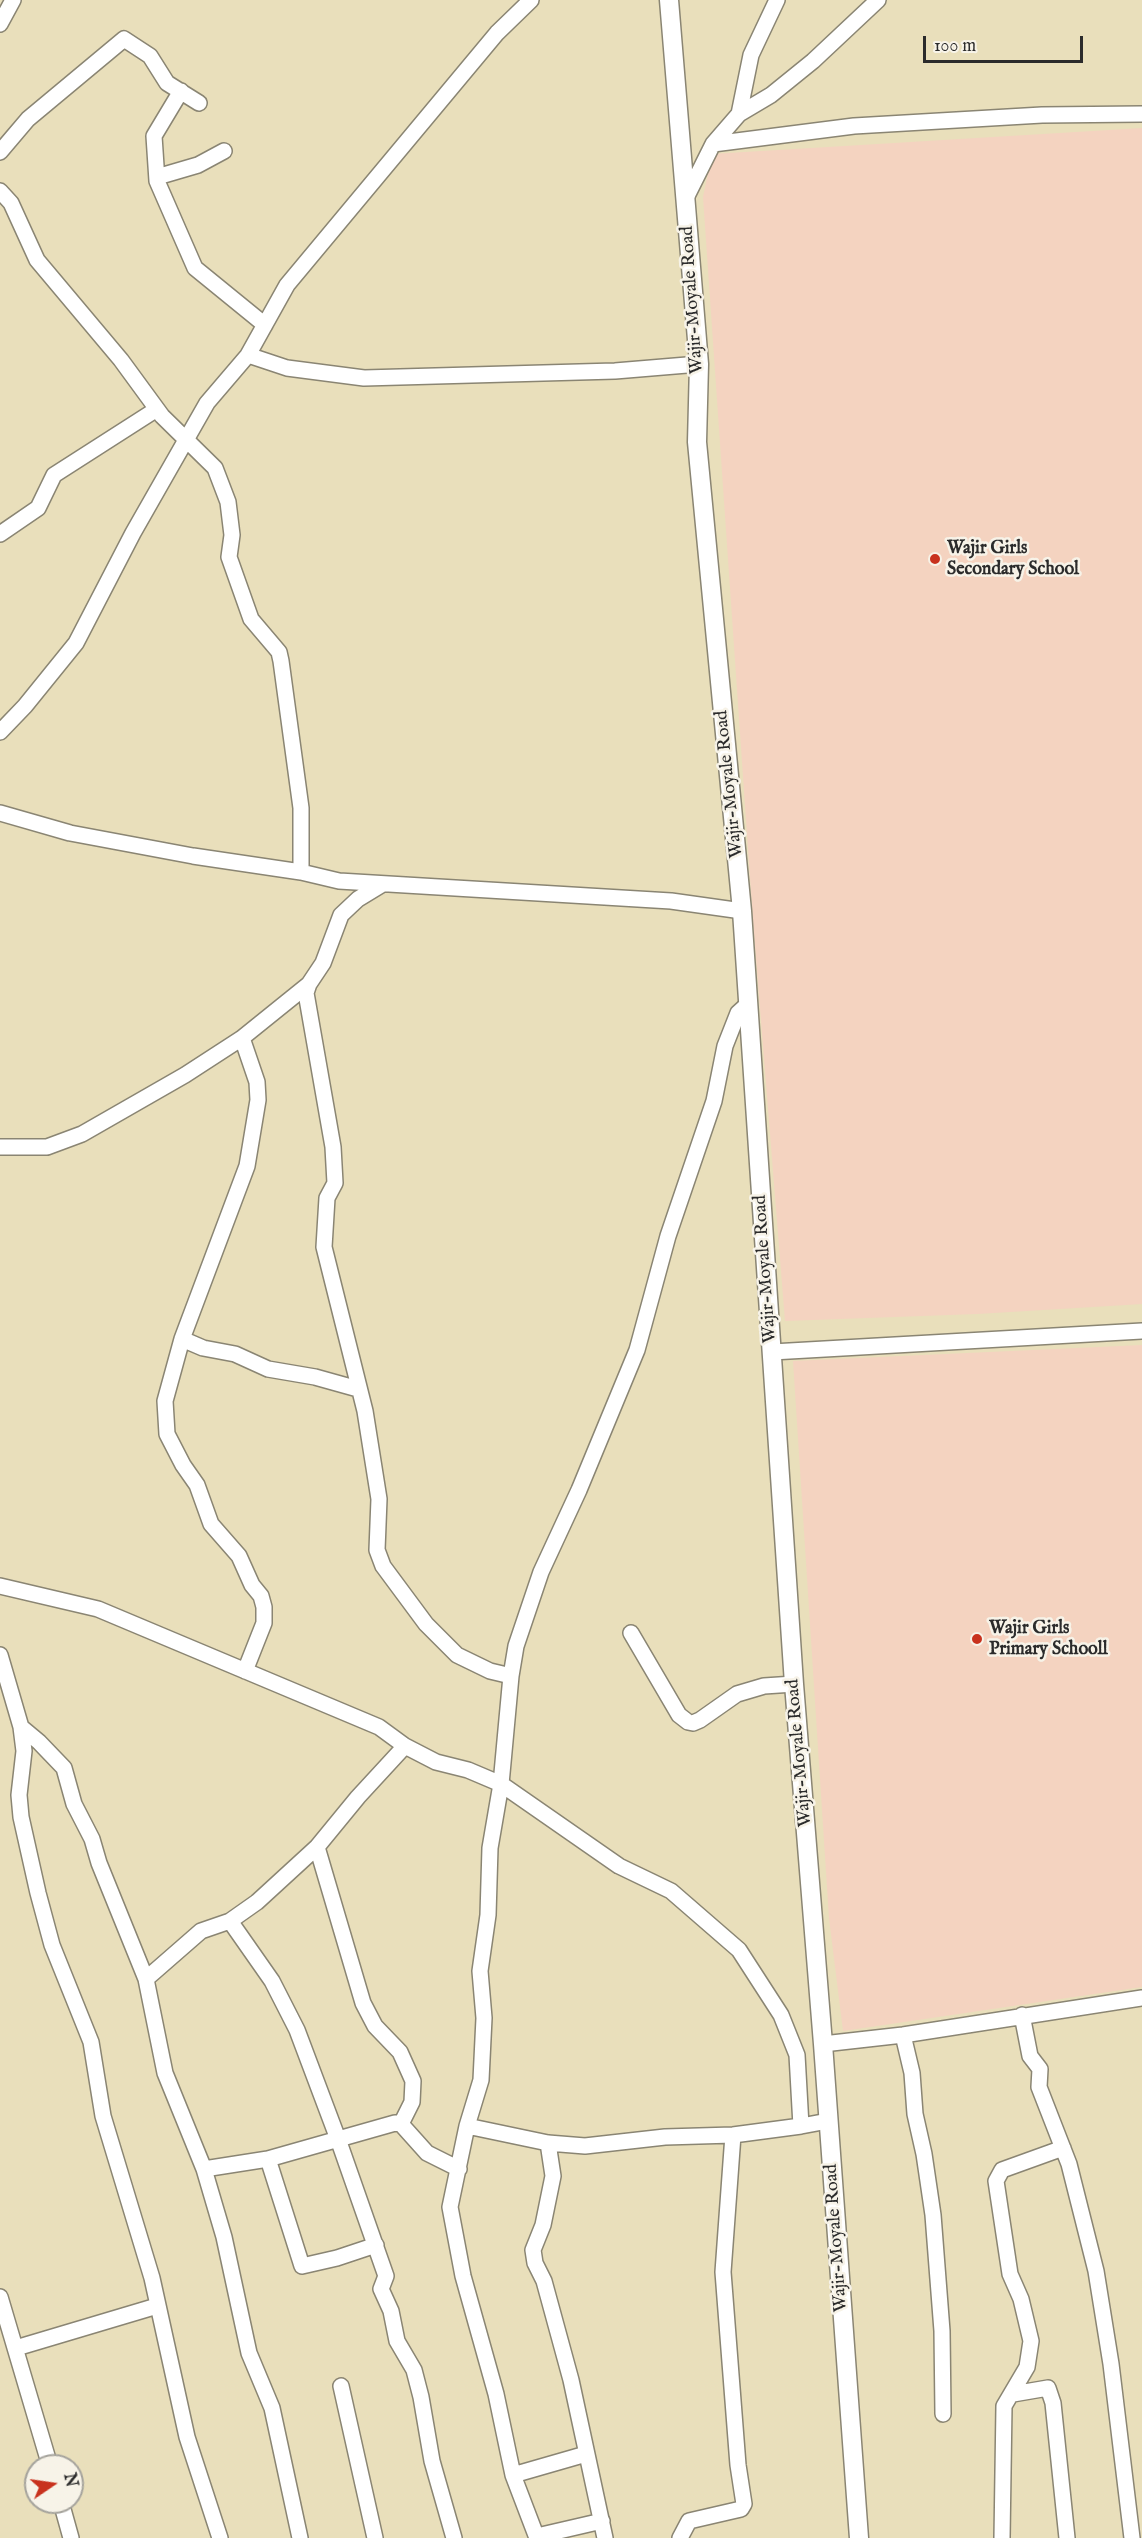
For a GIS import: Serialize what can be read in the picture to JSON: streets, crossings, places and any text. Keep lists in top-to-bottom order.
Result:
{
  "streets": {
    "main road": ["Wajir-Moyale Road"]
  },
  "places": ["Wajir Girls Secondary School", "Wajir Girls Primary Schooll"],
  "scale_bar": "100 m",
  "north": "right"
}
